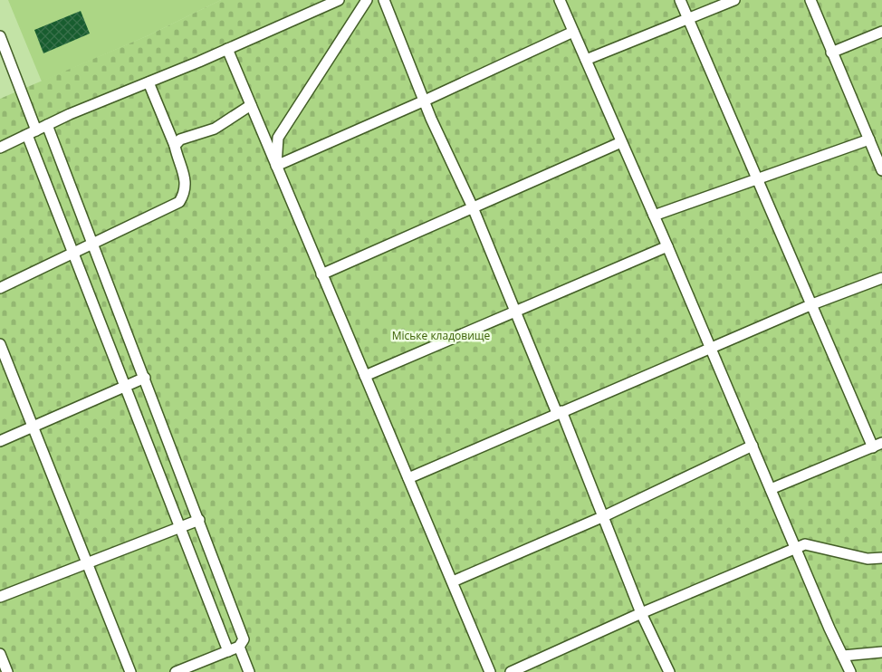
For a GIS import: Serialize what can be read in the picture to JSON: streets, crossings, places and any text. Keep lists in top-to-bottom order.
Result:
{
  "parks": ["Міське кладовище"]
}
